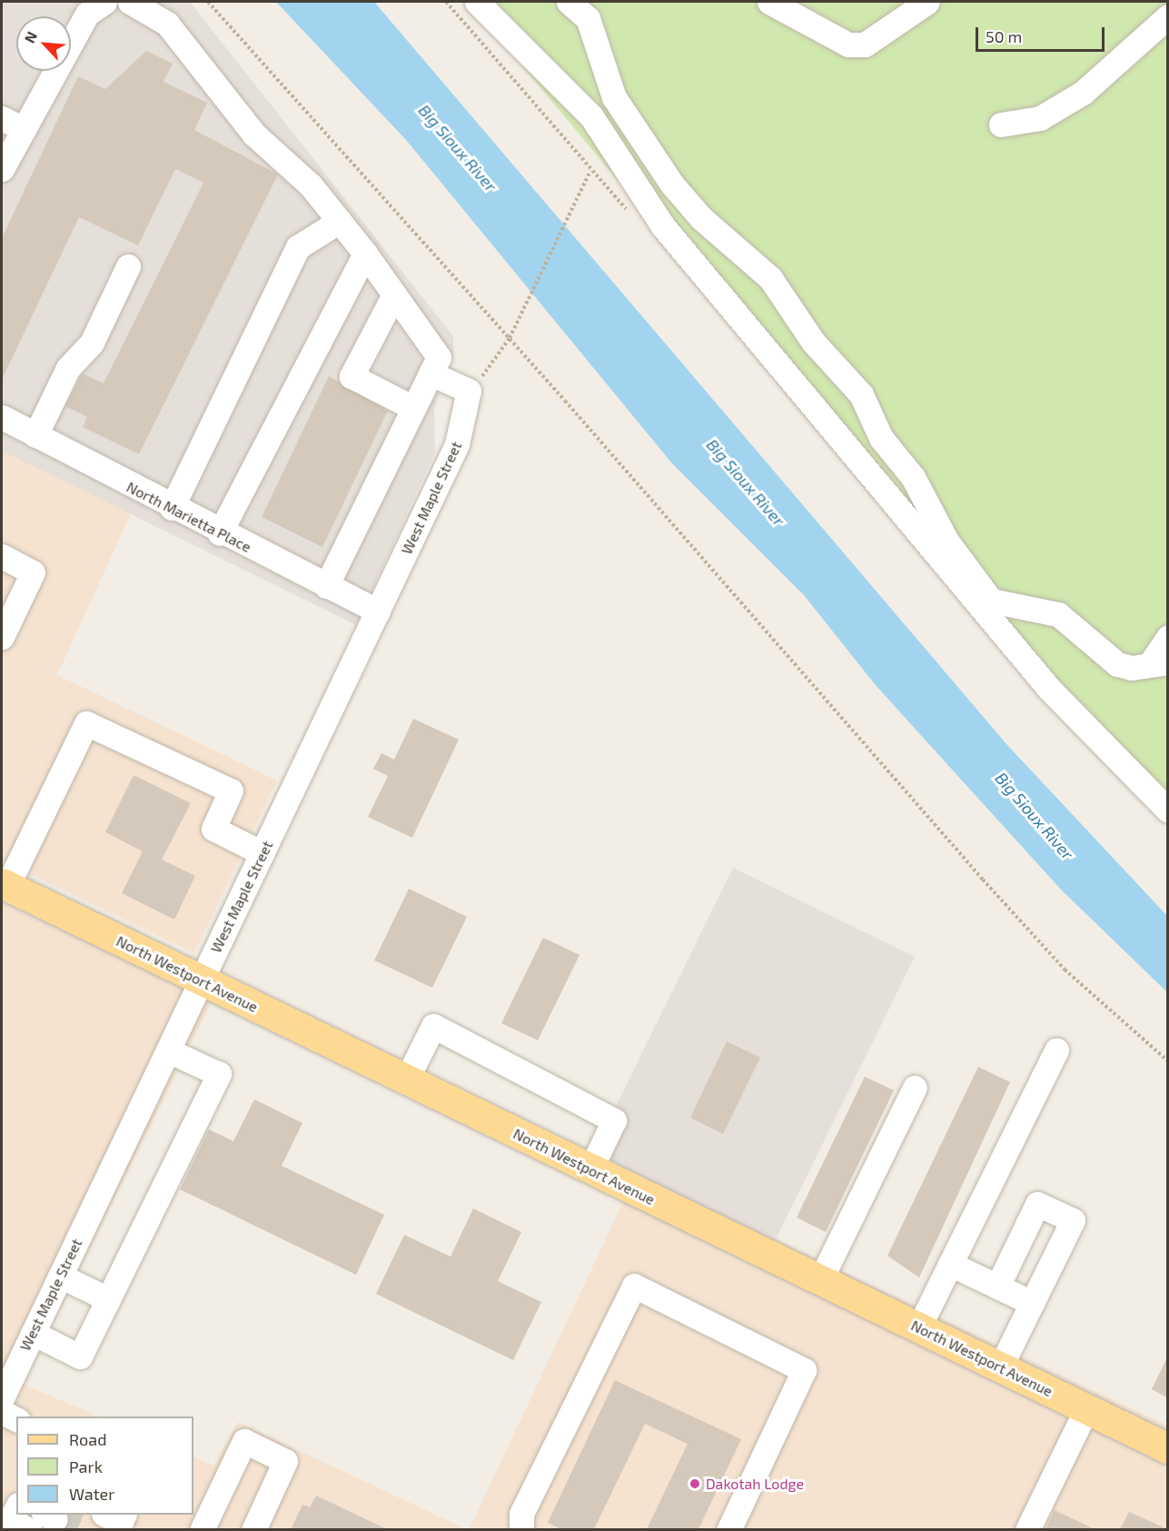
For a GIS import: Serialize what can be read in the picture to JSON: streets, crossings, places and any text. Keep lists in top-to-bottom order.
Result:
{
  "streets": {
    "main road": ["North Westport Avenue"],
    "street": ["West Maple Street", "North Marietta Place"]
  },
  "crossings": [
    ["West Maple Street", "North Marietta Place"],
    ["West Maple Street", "North Westport Avenue"]
  ],
  "water": ["Big Sioux River"],
  "places": ["Dakotah Lodge"],
  "legend": ["Road", "Park", "Water"],
  "scale_bar": "50 m",
  "north": "top left"
}
